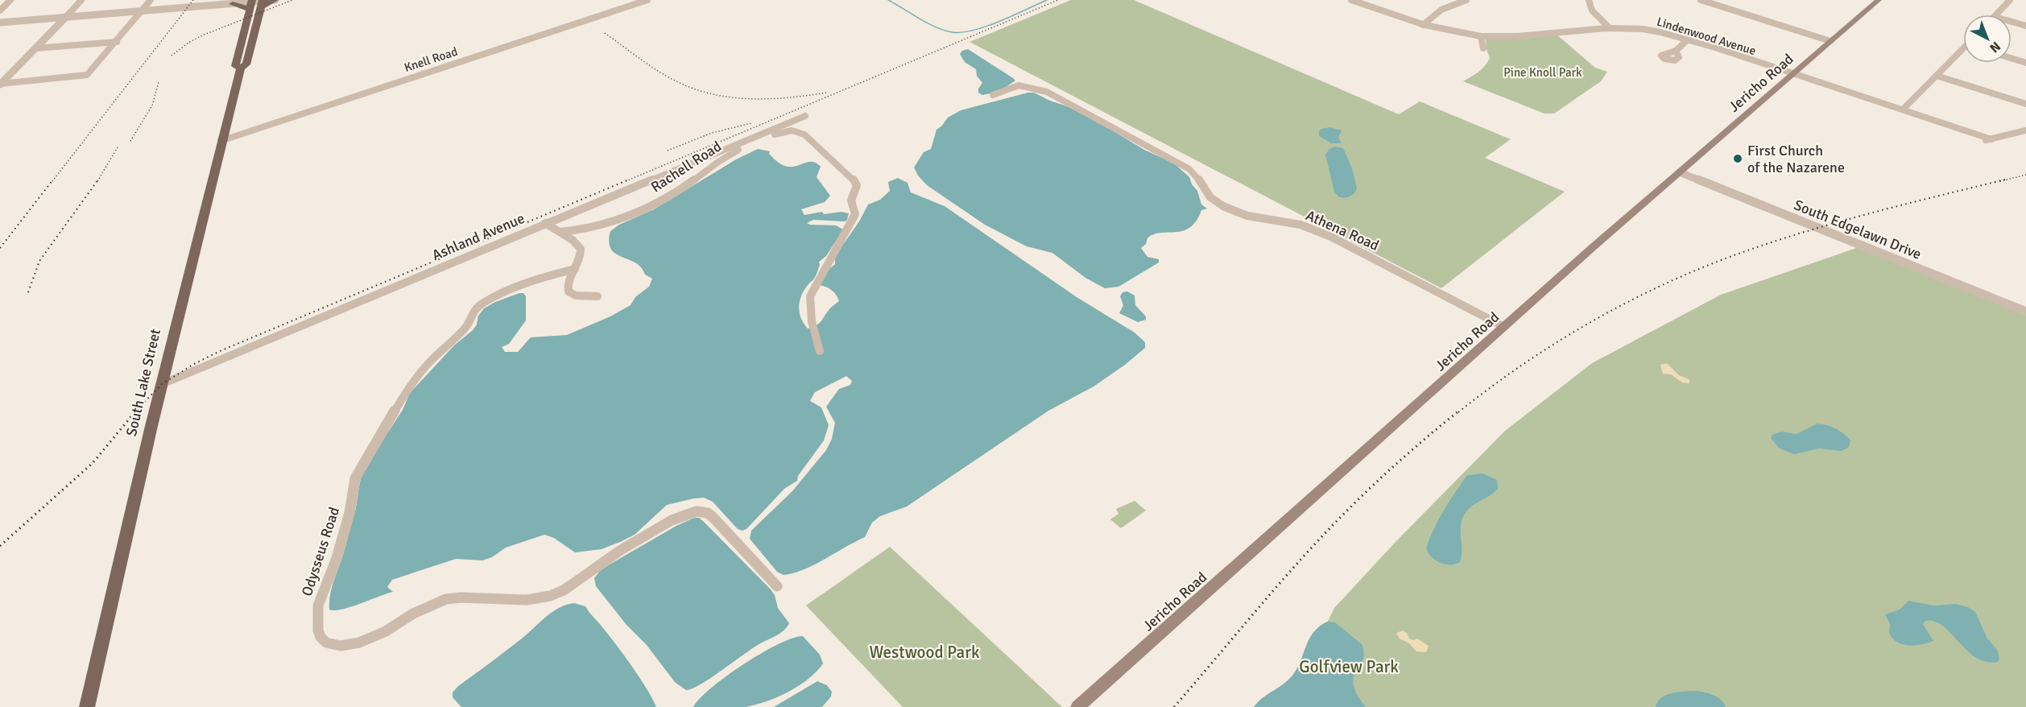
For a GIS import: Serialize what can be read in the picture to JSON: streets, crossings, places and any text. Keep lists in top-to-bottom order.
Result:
{
  "streets": {
    "main road": ["Jericho Road", "South Lake Street"],
    "street": [
      "Lindenwood Avenue",
      "Knell Road",
      "Rachell Road",
      "South Edgelawn Drive",
      "Athena Road",
      "Ashland Avenue",
      "Odysseus Road"
    ]
  },
  "crossings": [
    ["Lindenwood Avenue", "Jericho Road"],
    ["Knell Road", "South Lake Street"],
    ["Jericho Road", "South Edgelawn Drive"],
    ["Jericho Road", "Athena Road"],
    ["Ashland Avenue", "South Lake Street"]
  ],
  "parks": ["Pine Knoll Park", "Westwood Park", "Golfview Park"],
  "places": ["First Church of the Nazarene"],
  "north": "bottom right"
}
